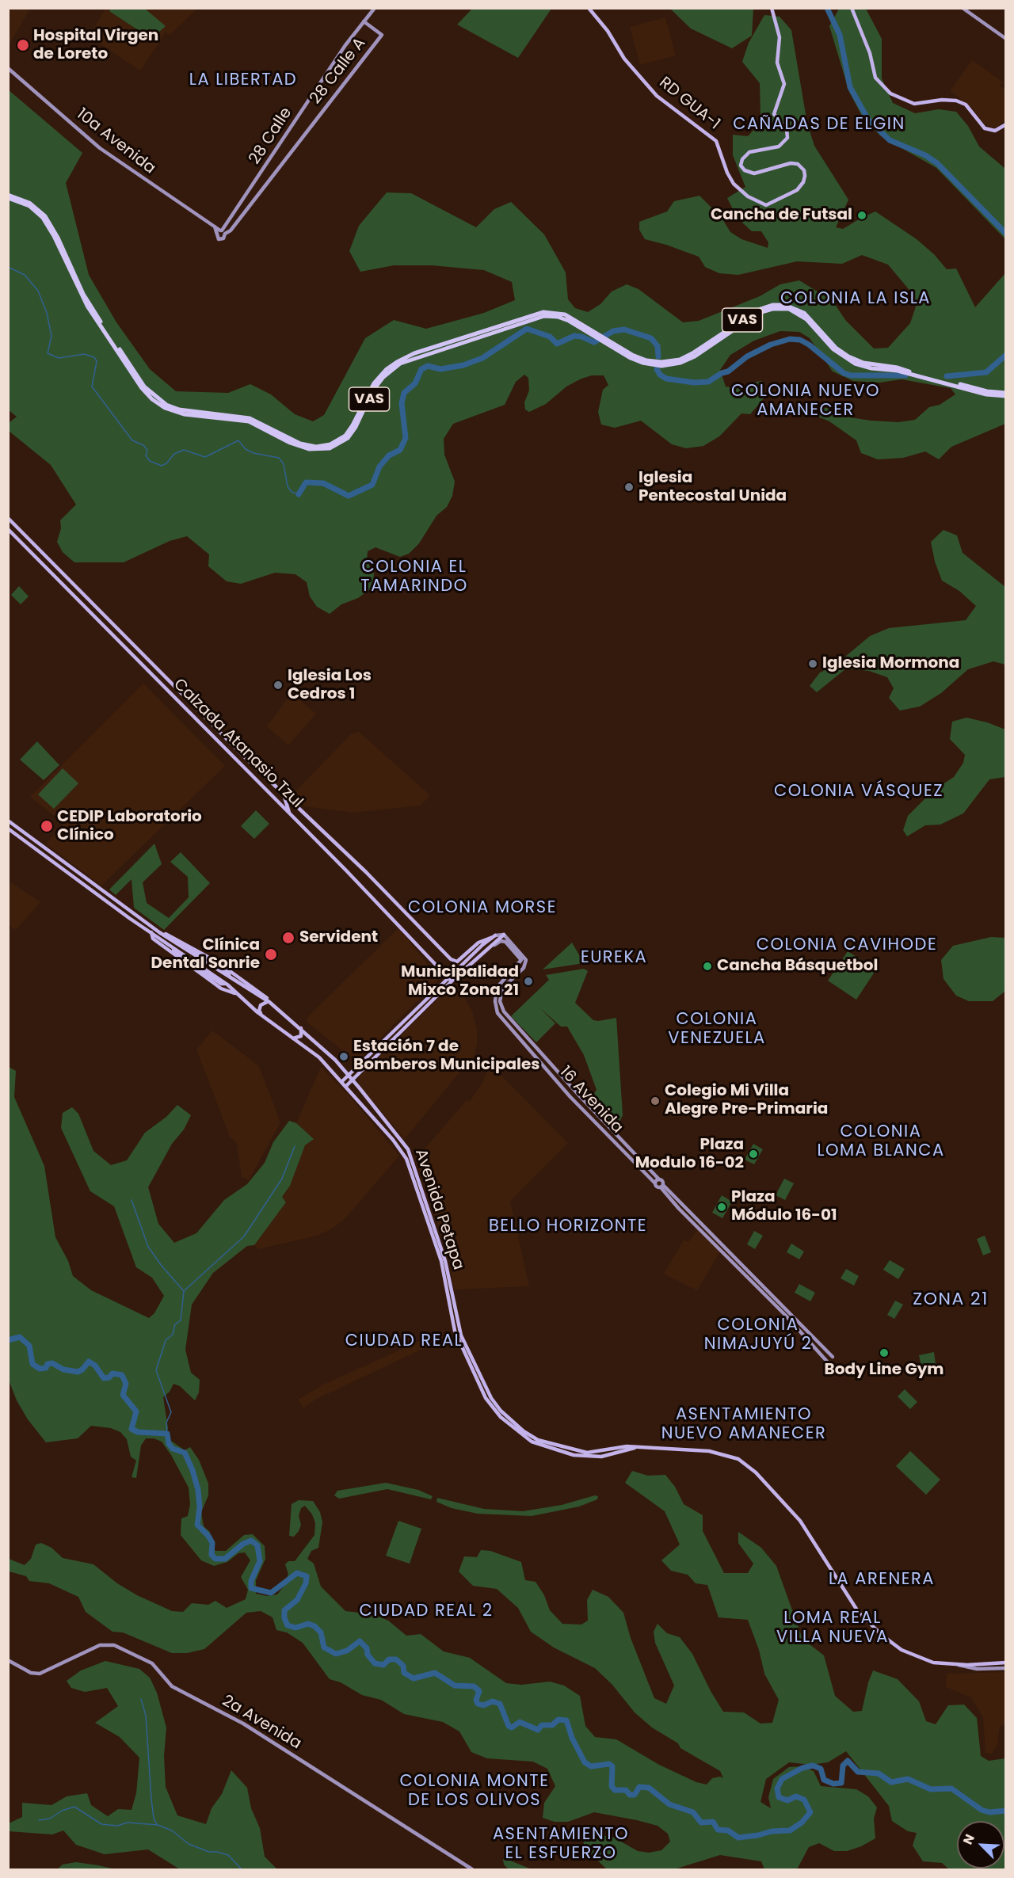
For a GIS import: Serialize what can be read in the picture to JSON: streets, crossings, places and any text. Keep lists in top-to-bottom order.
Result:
{
  "streets": {
    "highway": ["VAS"],
    "main road": [
      "28 Calle A",
      "RD GUA-1",
      "28 Calle",
      "10a Avenida",
      "Calzada Atanasio Tzul",
      "16 Avenida",
      "Avenida Petapa",
      "2a Avenida"
    ]
  },
  "crossings": [
    ["28 Calle A", "28 Calle"],
    ["28 Calle A", "10a Avenida"],
    ["28 Calle", "10a Avenida"]
  ],
  "districts": [
    "LA LIBERTAD",
    "CAÑADAS DE ELGIN",
    "COLONIA LA ISLA",
    "COLONIA NUEVO AMANECER",
    "COLONIA EL TAMARINDO",
    "COLONIA VÁSQUEZ",
    "COLONIA MORSE",
    "COLONIA CAVIHODE",
    "EUREKA",
    "COLONIA VENEZUELA",
    "COLONIA LOMA BLANCA",
    "BELLO HORIZONTE",
    "ZONA 21",
    "COLONIA NIMAJUYÚ 2",
    "CIUDAD REAL",
    "ASENTAMIENTO NUEVO AMANECER",
    "LA ARENERA",
    "CIUDAD REAL 2",
    "LOMA REAL VILLA NUEVA",
    "COLONIA MONTE DE LOS OLIVOS",
    "ASENTAMIENTO EL ESFUERZO"
  ],
  "places": [
    "Hospital Virgen de Loreto",
    "Cancha de Futsal",
    "Iglesia Pentecostal Unida",
    "Iglesia Mormona",
    "Iglesia Los Cedros 1",
    "CEDIP Laboratorio Clínico",
    "Servident",
    "Clínica Dental Sonrie",
    "Cancha Básquetbol",
    "Municipalidad Mixco Zona 21",
    "Estación 7 de Bomberos Municipales",
    "Colegio Mi Villa Alegre Pre-Primaria",
    "Plaza Modulo 16-02",
    "Plaza Módulo 16-01",
    "Body Line Gym"
  ],
  "north": "top left"
}
